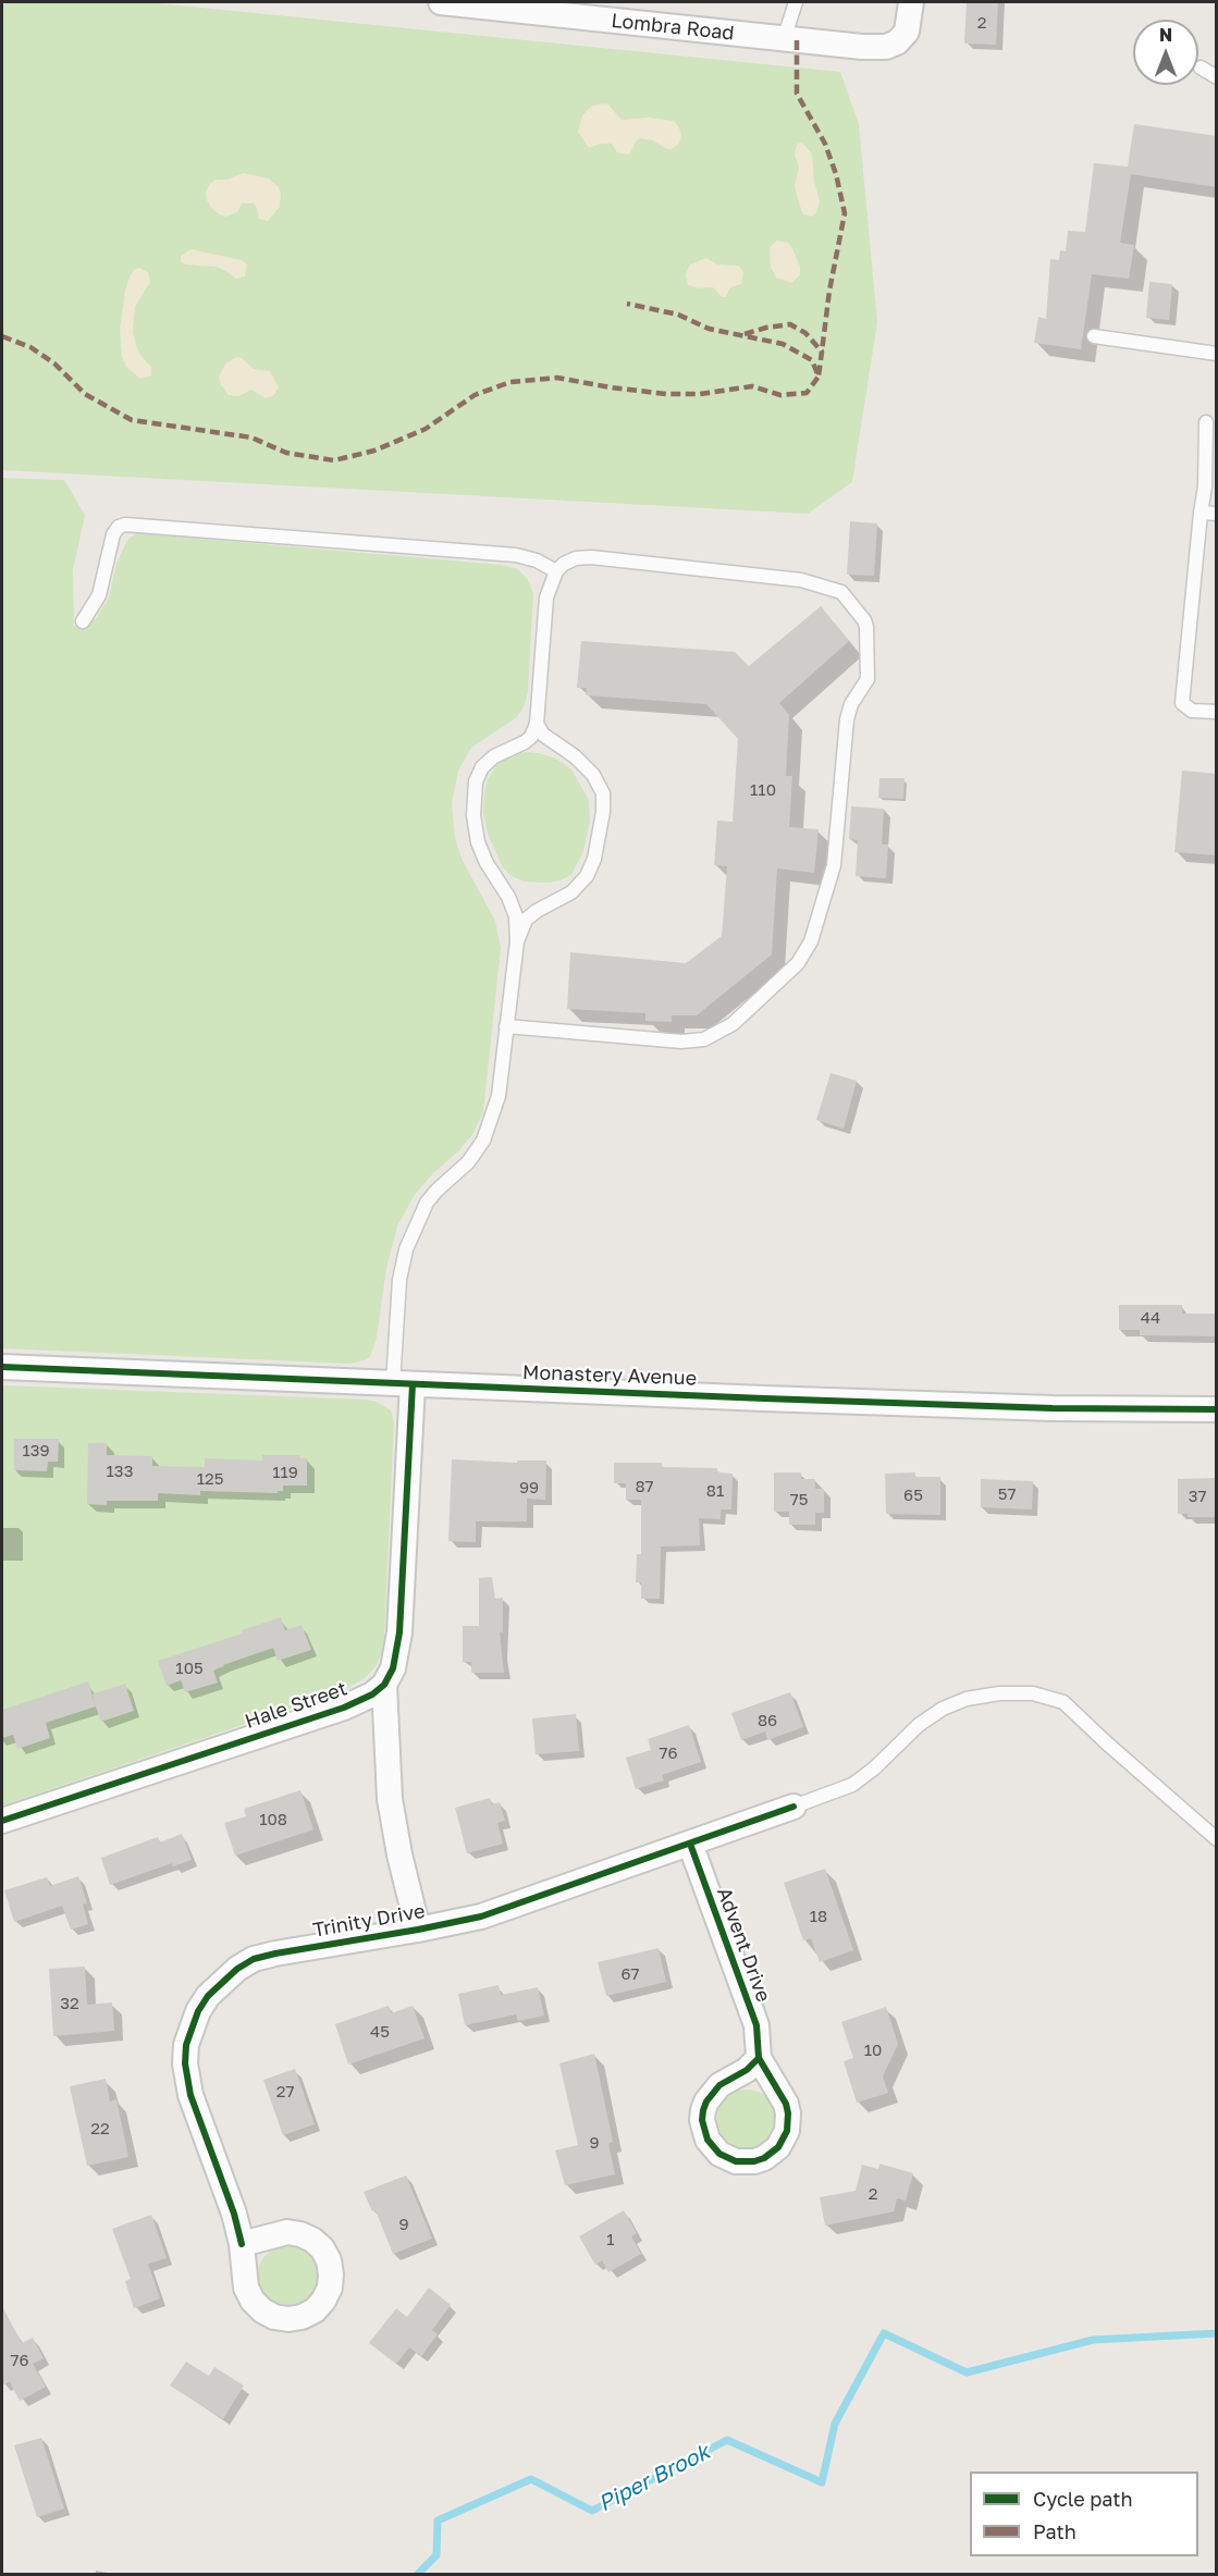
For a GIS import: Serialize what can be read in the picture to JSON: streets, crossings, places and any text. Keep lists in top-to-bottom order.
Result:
{
  "streets": {
    "street": [
      "Lombra Road",
      "Monastery Avenue",
      "Hale Street",
      "Trinity Drive",
      "Advent Drive"
    ]
  },
  "crossings": [
    ["Trinity Drive", "Advent Drive"]
  ],
  "water": ["Piper Brook"],
  "house_numbers": [
    "2",
    "110",
    "44",
    "139",
    "133",
    "119",
    "125",
    "87",
    "99",
    "81",
    "57",
    "65",
    "37",
    "75",
    "105",
    "86",
    "76",
    "108",
    "18",
    "67",
    "32",
    "45",
    "10",
    "27",
    "22",
    "9",
    "2",
    "9",
    "1",
    "76"
  ],
  "legend": ["Cycle path", "Path"],
  "north": "top"
}
